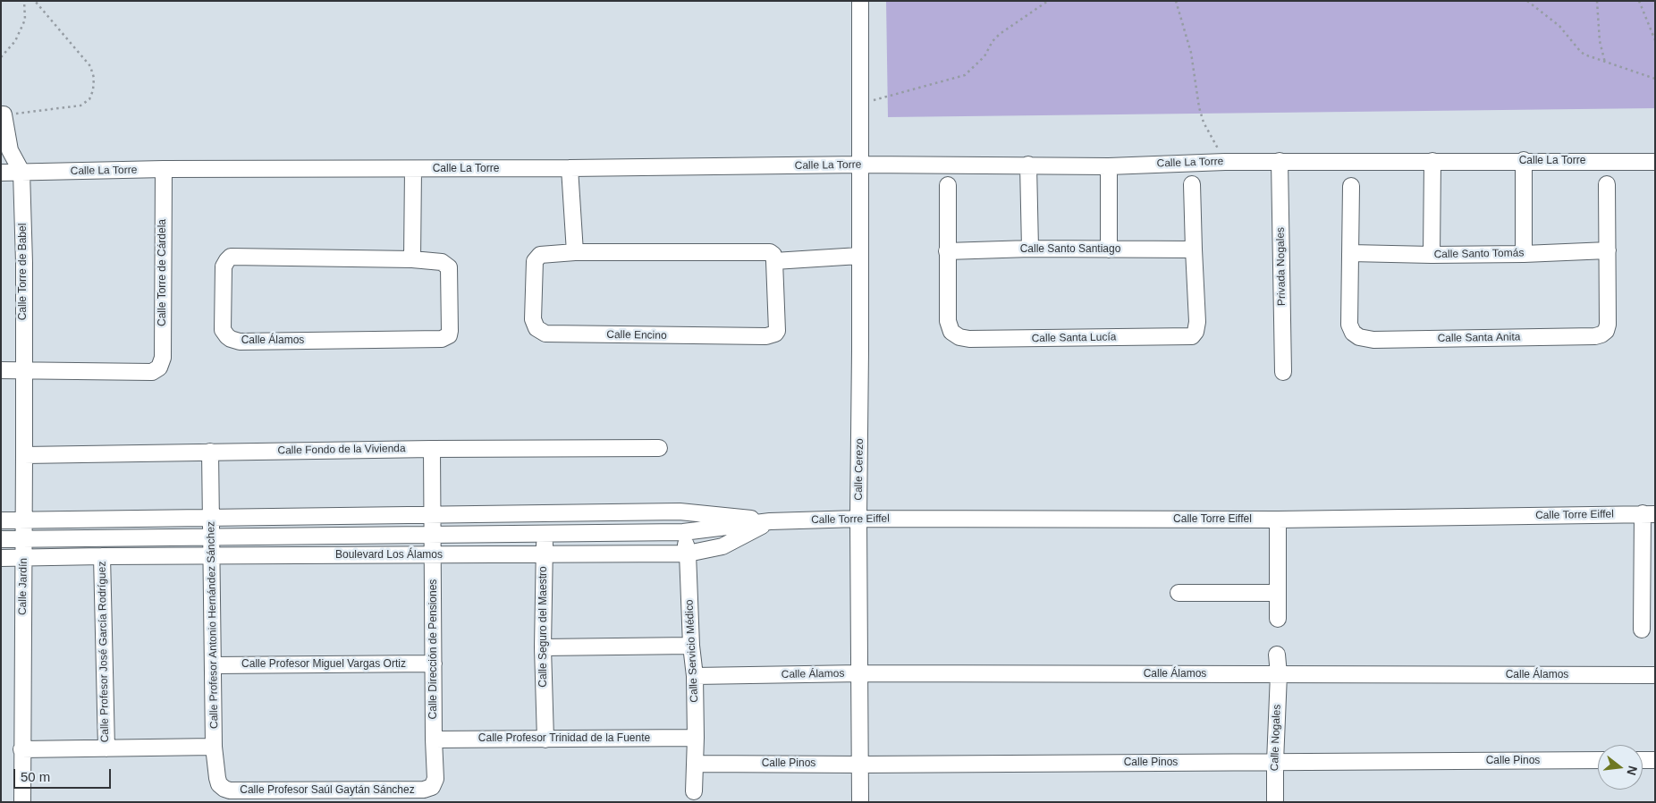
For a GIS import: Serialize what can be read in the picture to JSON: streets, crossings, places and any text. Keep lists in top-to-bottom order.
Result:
{
  "streets": {
    "street": [
      "Calle La Torre",
      "Calle Santo Santiago",
      "Calle Santo Tomás",
      "Privada Nogales",
      "Calle Torre de Babel",
      "Calle Torre de Cárdela",
      "Calle Encino",
      "Calle Santa Lucía",
      "Calle Santa Anita",
      "Calle Álamos",
      "Calle Fondo de la Vivienda",
      "Calle Cerezo",
      "Calle Torre Eiffel",
      "Boulevard Los Álamos",
      "Calle Jardín",
      "Calle Profesor Antonio Hernández Sánchez",
      "Calle Seguro del Maestro",
      "Calle Dirección de Pensiones",
      "Calle Servicio Médico",
      "Calle Profesor José García Rodríguez",
      "Calle Profesor Miguel Vargas Ortiz",
      "Calle Nogales",
      "Calle Profesor Trinidad de la Fuente",
      "Calle Pinos",
      "Calle Profesor Saúl Gaytán Sánchez"
    ]
  },
  "crossings": [
    ["Calle La Torre", "Privada Nogales"],
    ["Calle La Torre", "Calle Torre de Babel"],
    ["Calle La Torre", "Calle Torre de Cárdela"],
    ["Calle La Torre", "Calle Cerezo"],
    ["Calle Santo Santiago", "Calle Santa Lucía"],
    ["Calle Santo Tomás", "Calle Santa Anita"],
    ["Calle Torre de Babel", "Calle Torre de Cárdela"],
    ["Calle Torre de Babel", "Calle Jardín"],
    ["Calle Torre de Cárdela", "Calle Jardín"],
    ["Calle Álamos", "Calle Cerezo"],
    ["Calle Álamos", "Calle Servicio Médico"],
    ["Calle Álamos", "Calle Nogales"],
    ["Calle Fondo de la Vivienda", "Calle Jardín"],
    ["Calle Fondo de la Vivienda", "Calle Profesor Antonio Hernández Sánchez"],
    ["Calle Fondo de la Vivienda", "Calle Dirección de Pensiones"],
    ["Calle Cerezo", "Calle Torre Eiffel"],
    ["Calle Cerezo", "Calle Pinos"],
    ["Calle Torre Eiffel", "Boulevard Los Álamos"],
    ["Boulevard Los Álamos", "Calle Jardín"],
    ["Boulevard Los Álamos", "Calle Profesor Antonio Hernández Sánchez"],
    ["Boulevard Los Álamos", "Calle Seguro del Maestro"],
    ["Boulevard Los Álamos", "Calle Dirección de Pensiones"],
    ["Boulevard Los Álamos", "Calle Servicio Médico"],
    ["Boulevard Los Álamos", "Calle Profesor José García Rodríguez"],
    ["Calle Profesor Antonio Hernández Sánchez", "Calle Profesor Miguel Vargas Ortiz"],
    ["Calle Profesor Antonio Hernández Sánchez", "Calle Profesor Saúl Gaytán Sánchez"],
    ["Calle Seguro del Maestro", "Calle Profesor Trinidad de la Fuente"],
    ["Calle Dirección de Pensiones", "Calle Profesor Miguel Vargas Ortiz"],
    ["Calle Dirección de Pensiones", "Calle Profesor Trinidad de la Fuente"],
    ["Calle Dirección de Pensiones", "Calle Profesor Saúl Gaytán Sánchez"],
    ["Calle Servicio Médico", "Calle Profesor Trinidad de la Fuente"],
    ["Calle Servicio Médico", "Calle Pinos"],
    ["Calle Nogales", "Calle Pinos"]
  ],
  "scale_bar": "50 m",
  "north": "right"
}
